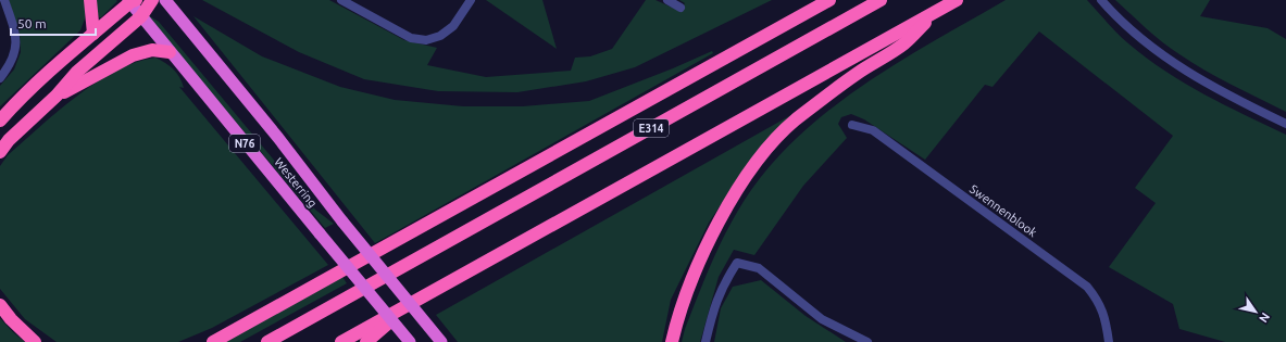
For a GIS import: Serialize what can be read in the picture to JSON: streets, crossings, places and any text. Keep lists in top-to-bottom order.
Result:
{
  "streets": {
    "highway": ["E314", "N76", "Westerring"],
    "street": ["Swennenblook"]
  },
  "scale_bar": "50 m",
  "north": "bottom right"
}
